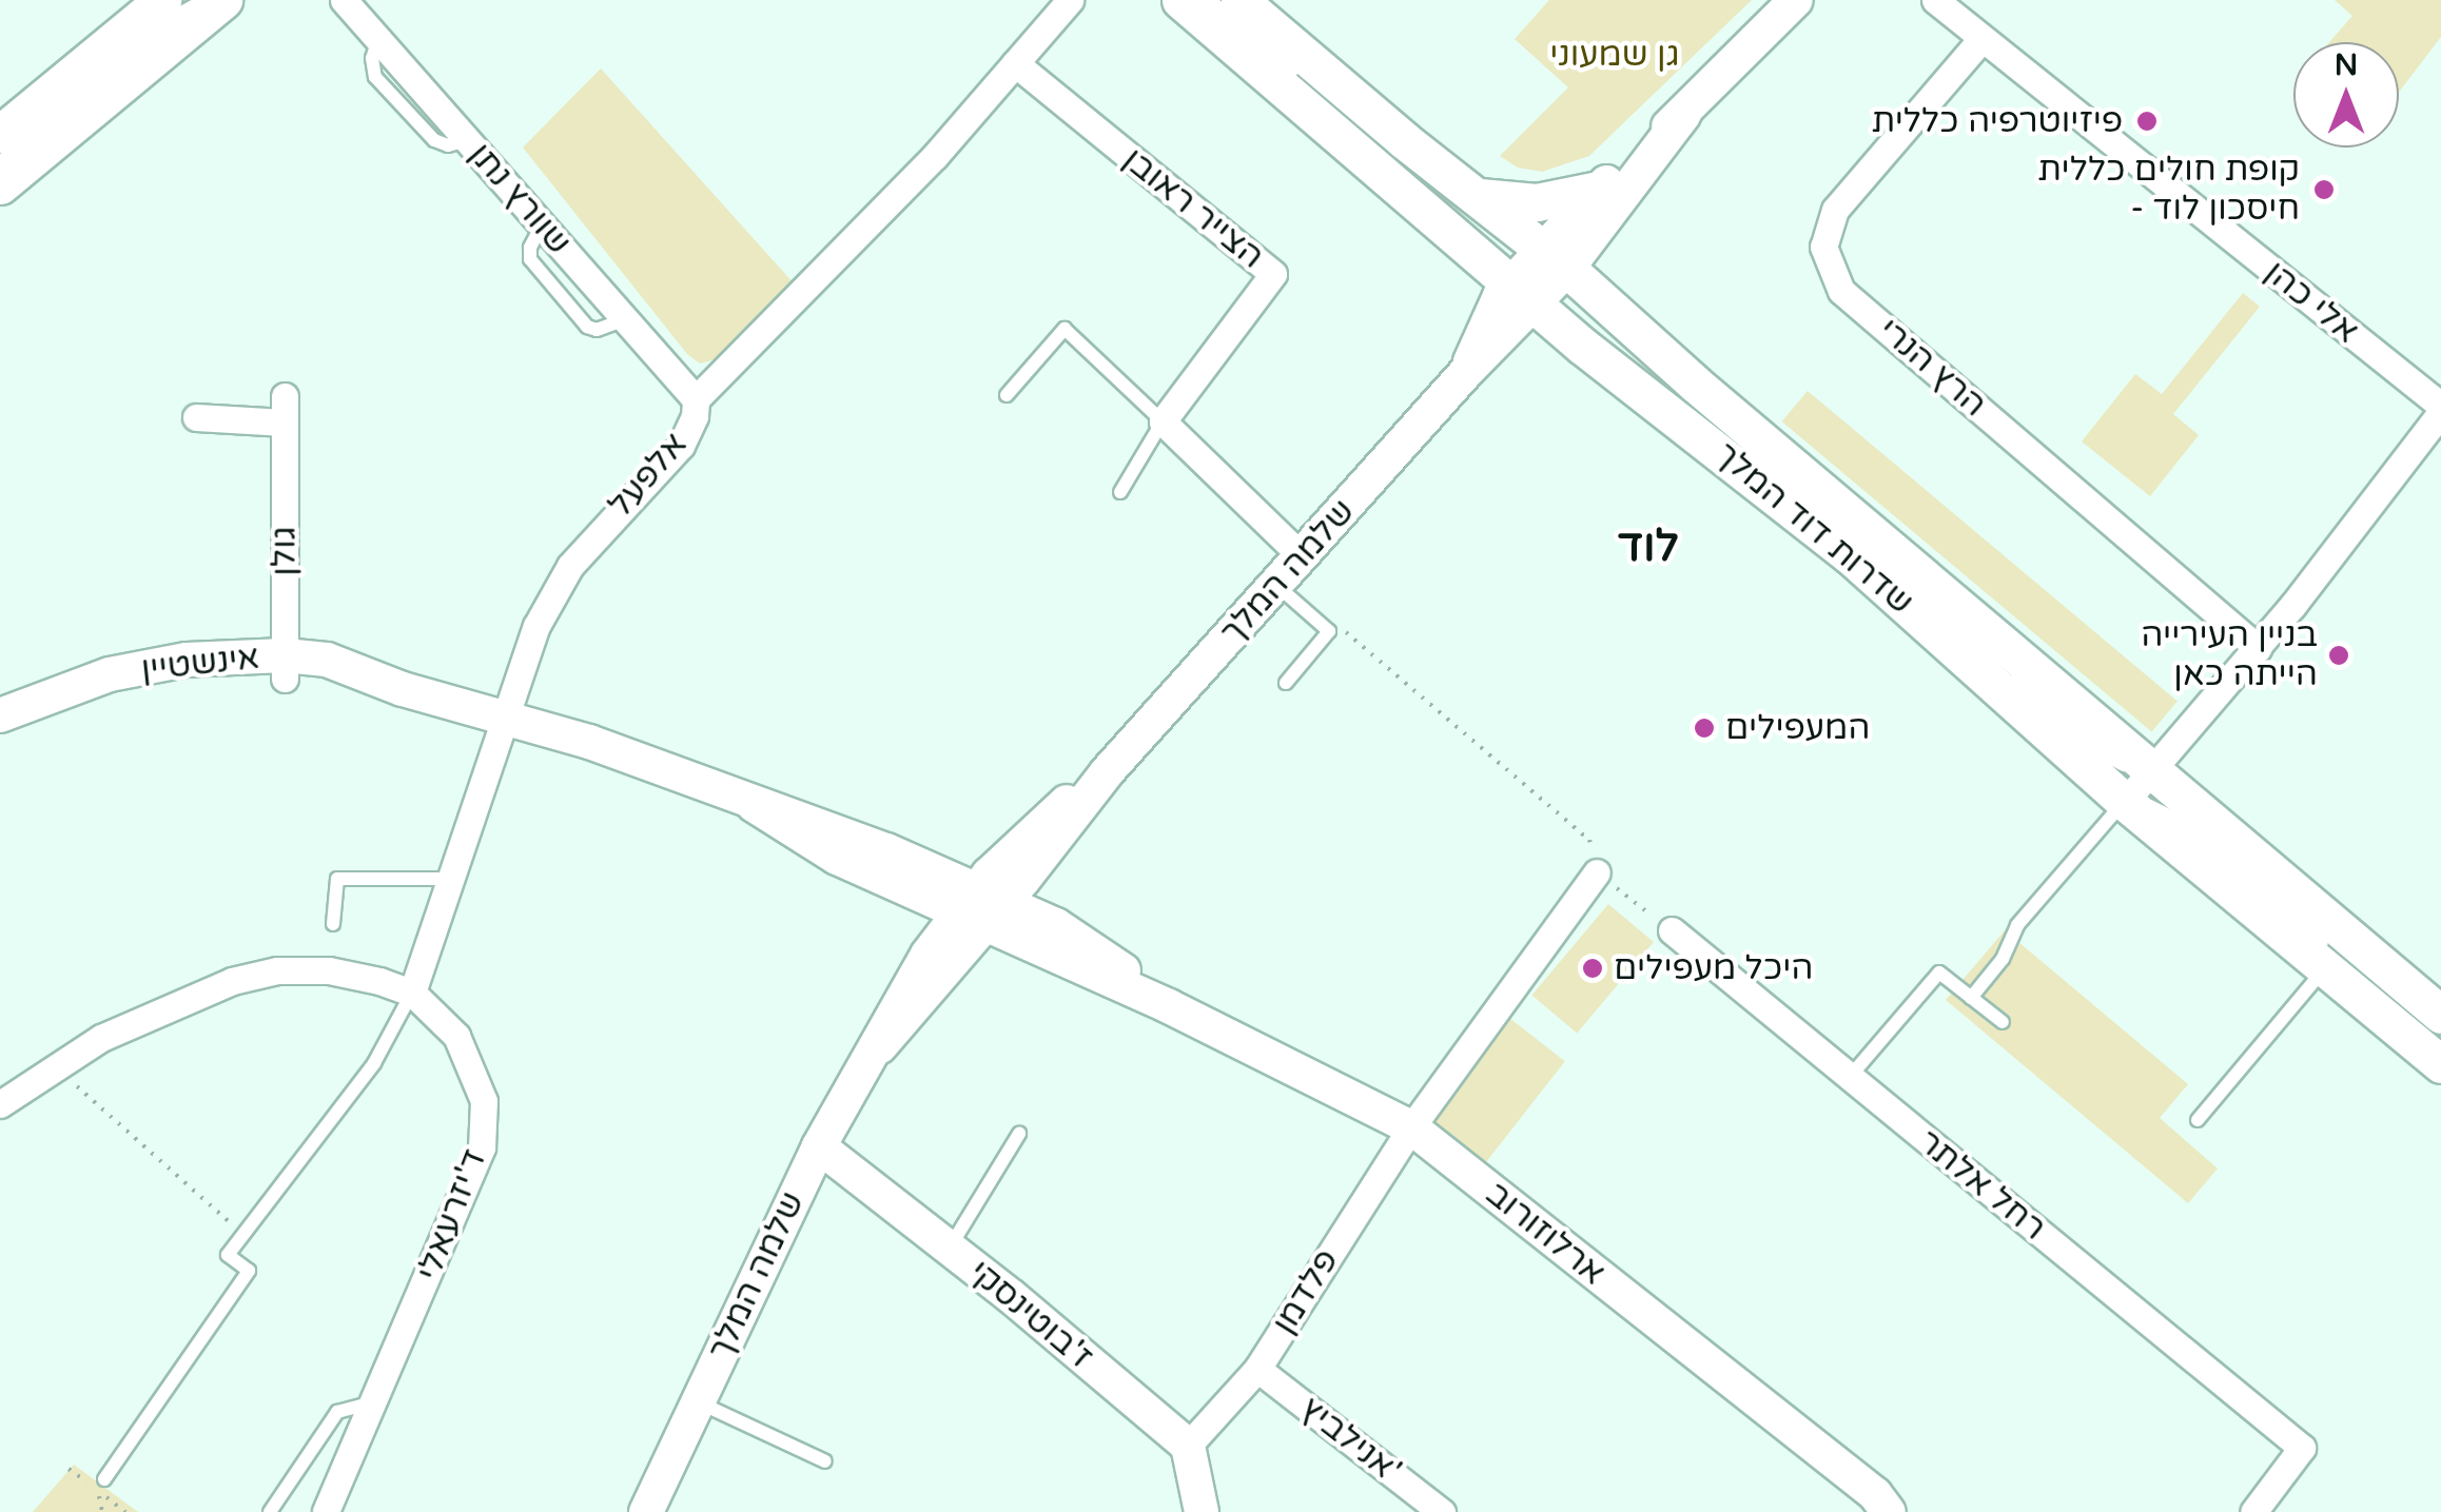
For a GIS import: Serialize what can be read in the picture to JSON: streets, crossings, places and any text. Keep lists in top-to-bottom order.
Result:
{
  "streets": {
    "main road": ["שדרות דוד המלך"],
    "street": [
      "שוורץ נתן",
      "הצייר ראובן",
      "אלי כהן",
      "הרץ הנרי",
      "אלפעל",
      "גולן",
      "שלמה המלך",
      "אינשטיין",
      "רחל אלתר",
      "ד'יזרעאלי",
      "ארלוזורוב",
      "פלדמן",
      "ז'בוטינסקי",
      "אנילביץ'"
    ]
  },
  "crossings": [
    ["שוורץ נתן", "אלפעל"],
    ["הצייר ראובן", "אלפעל"],
    ["אלי כהן", "הרץ הנרי"],
    ["אלי כהן", "שדרות דוד המלך"],
    ["אלפעל", "אינשטיין"],
    ["אלפעל", "ד'יזרעאלי"],
    ["שדרות דוד המלך", "שלמה המלך"],
    ["גולן", "אינשטיין"],
    ["שלמה המלך", "אינשטיין"],
    ["שלמה המלך", "ארלוזורוב"],
    ["שלמה המלך", "ז'בוטינסקי"],
    ["אינשטיין", "ארלוזורוב"],
    ["ארלוזורוב", "פלדמן"],
    ["פלדמן", "ז'בוטינסקי"],
    ["פלדמן", "אנילביץ'"]
  ],
  "districts": ["לוד"],
  "parks": ["גן שמעוני"],
  "places": [
    "פיזיוטרפיה כללית",
    "קופת חולים כללית - חיסכון לוד",
    "בניין העירייה הייתה כאן",
    "המעפילים",
    "היכל מעפילים"
  ],
  "north": "top"
}
